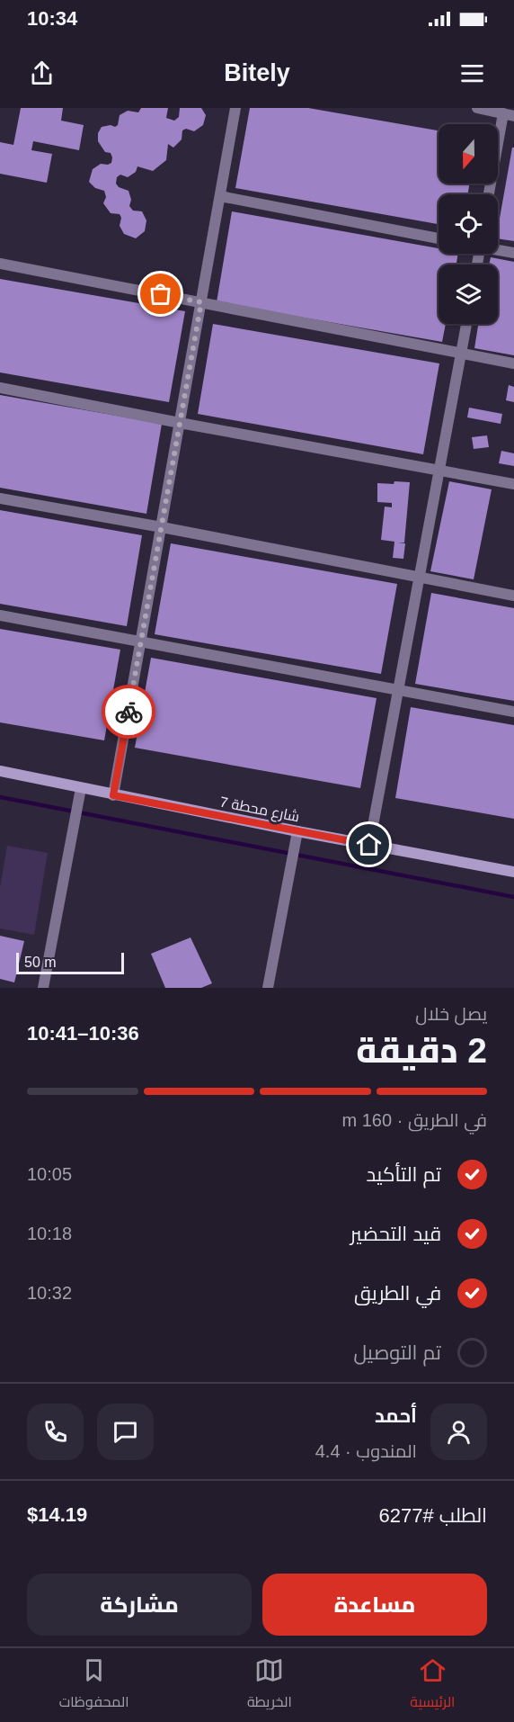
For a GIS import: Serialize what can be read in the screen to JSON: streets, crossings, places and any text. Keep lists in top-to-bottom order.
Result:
{
  "streets": {
    "street": ["شارع محطة 7"]
  },
  "scale_bar": "50 m",
  "north": "bottom",
  "page": {
    "status": "10:34",
    "header": "Bitely",
    "scale": "50 m",
    "heading": ["2 دقيقة", "يصل خلال", "10:36–10:41"],
    "panel": [
      "أحمد",
      "المندوب · 4.4",
      "الطلب #6277",
      "$14.19"
    ],
    "bar": "في الطريق · 160 m",
    "list": [
      ["تم التأكيد", "10:05"],
      ["قيد التحضير", "10:18"],
      ["في الطريق", "10:32"],
      "تم التوصيل"
    ],
    "buttons": ["مساعدة", "مشاركة"],
    "tabs": ["الرئيسية", "الخريطة", "المحفوظات"]
  }
}
